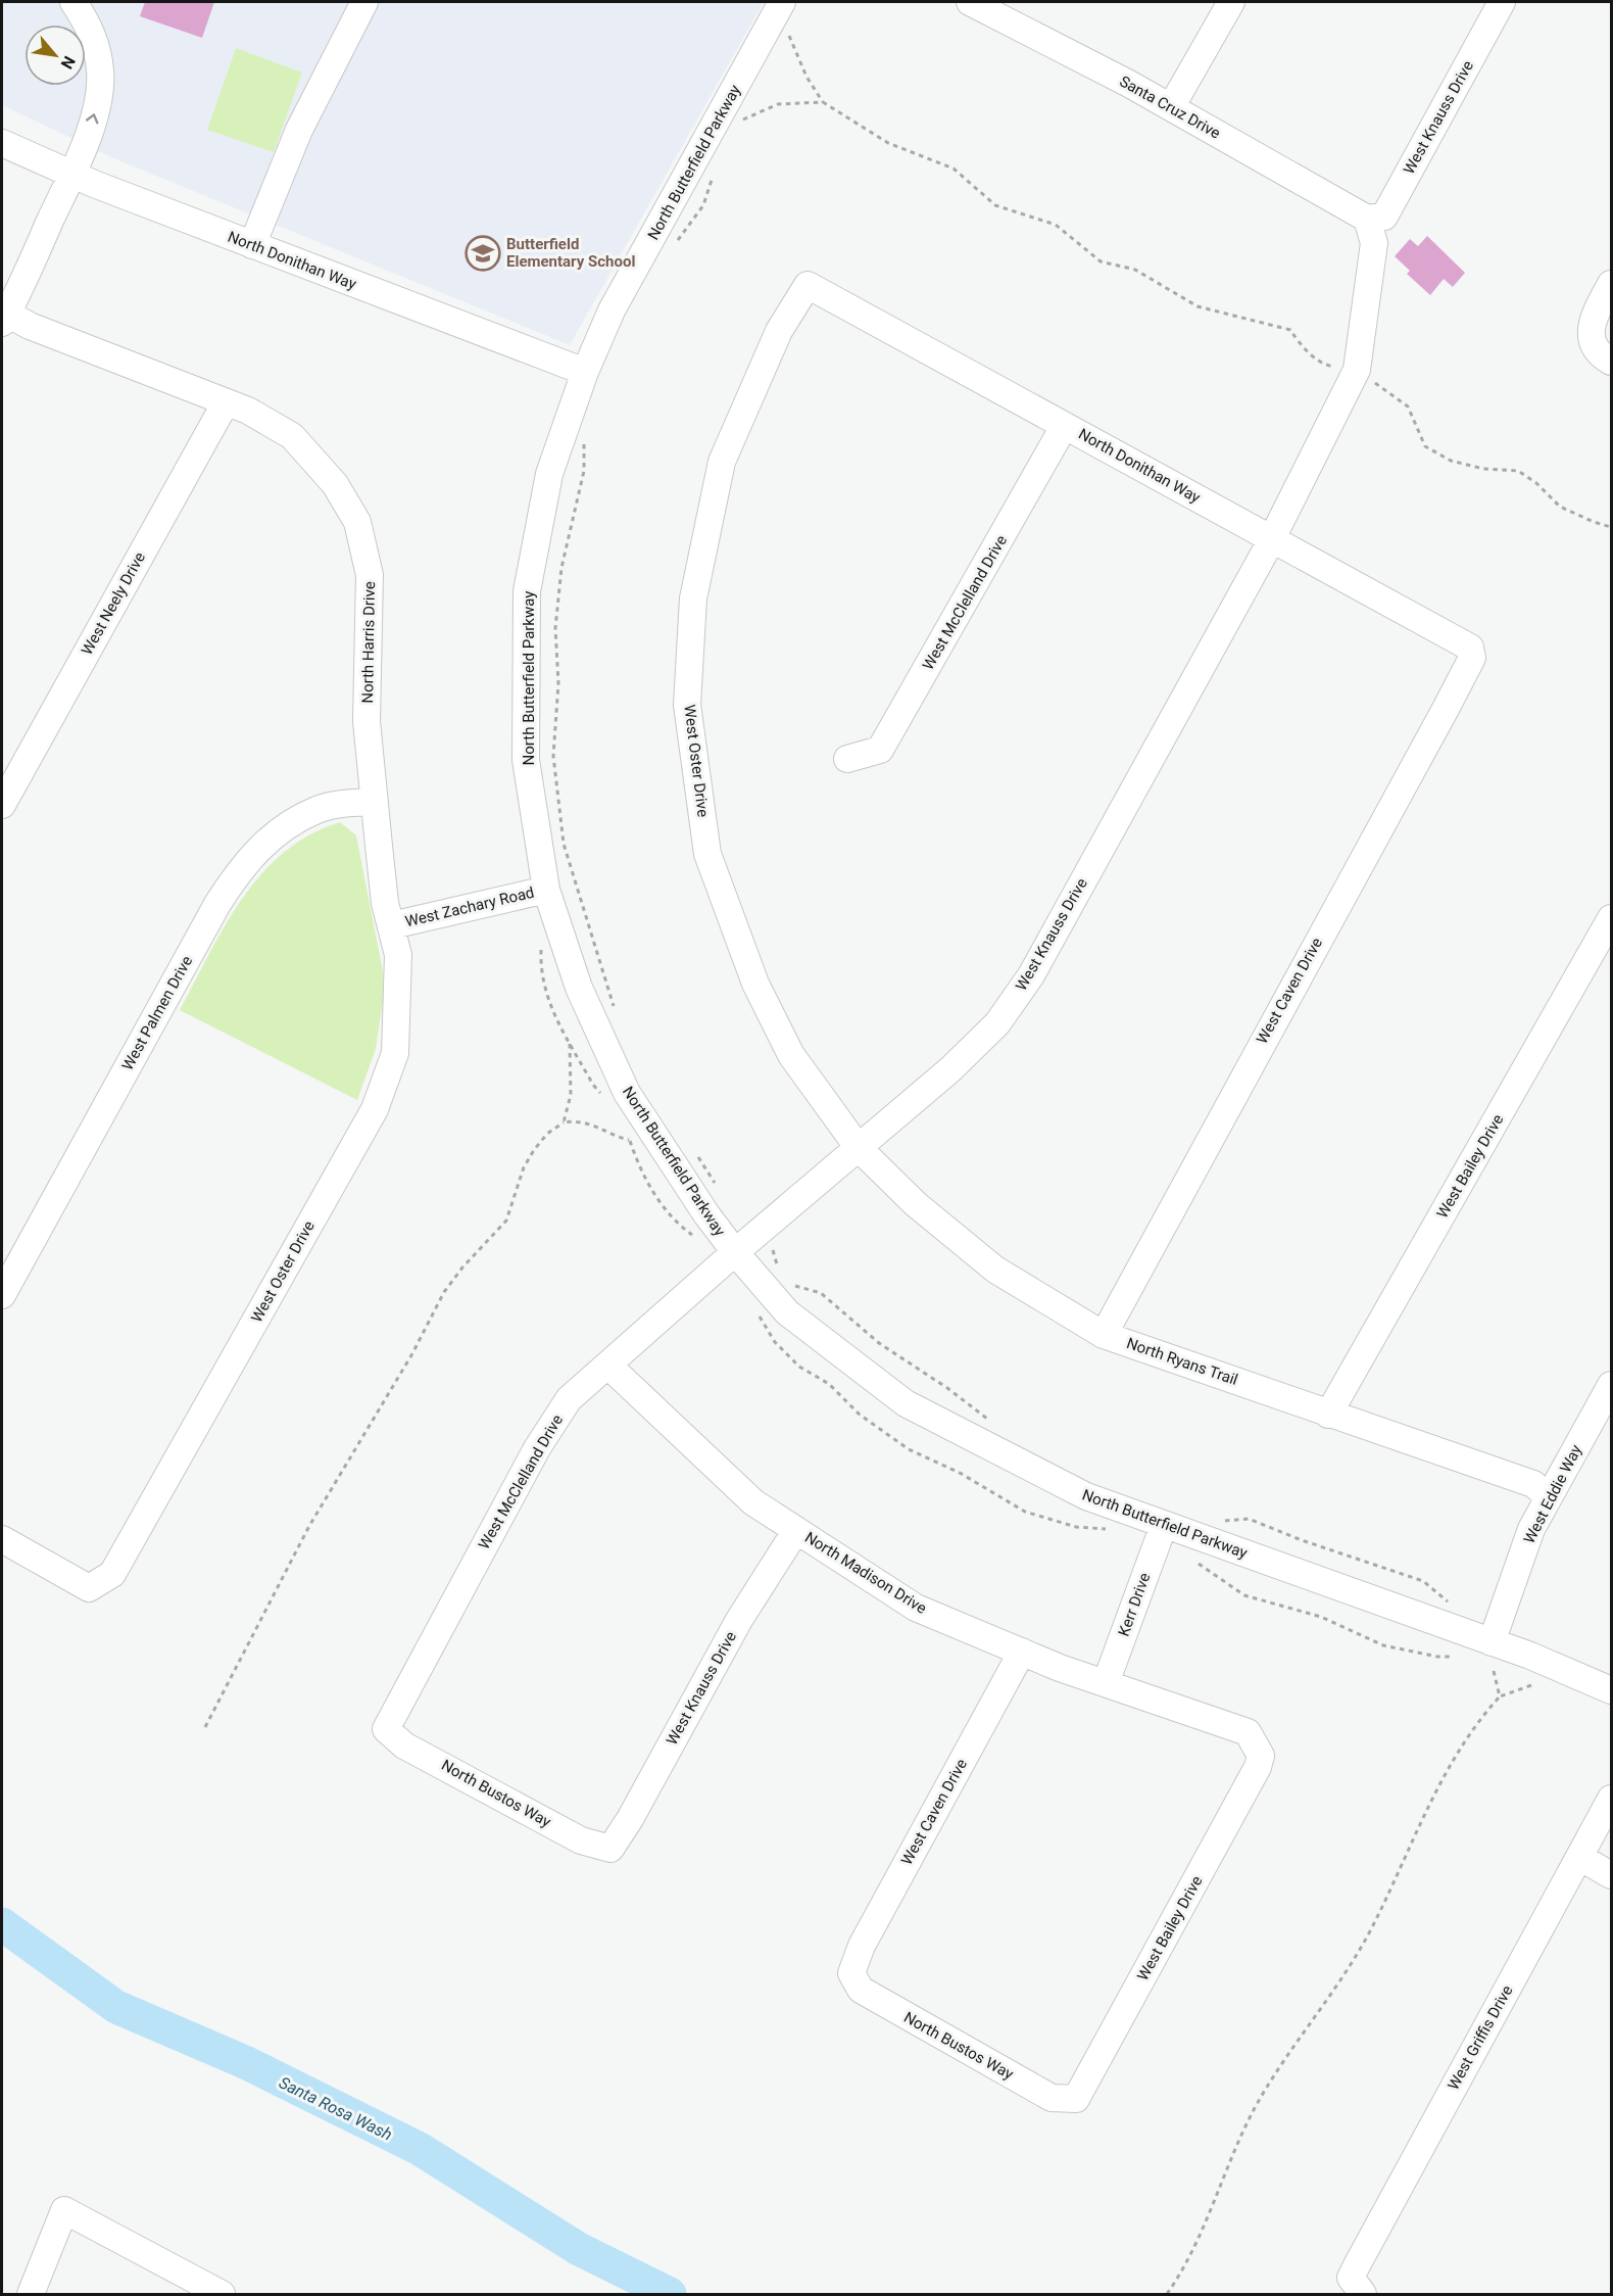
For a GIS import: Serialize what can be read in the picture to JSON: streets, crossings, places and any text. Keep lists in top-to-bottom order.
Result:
{
  "streets": {
    "street": [
      "Santa Cruz Drive",
      "West Knauss Drive",
      "North Butterfield Parkway",
      "North Donithan Way",
      "West McClelland Drive",
      "West Neely Drive",
      "North Harris Drive",
      "West Oster Drive",
      "West Zachary Road",
      "West Caven Drive",
      "West Palmen Drive",
      "West Bailey Drive",
      "North Ryans Trail",
      "West Eddie Way",
      "North Madison Drive",
      "Kerr Drive",
      "North Bustos Way",
      "West Griffis Drive"
    ]
  },
  "crossings": [
    ["Santa Cruz Drive", "West Knauss Drive"],
    ["West Knauss Drive", "North Butterfield Parkway"],
    ["West Knauss Drive", "North Donithan Way"],
    ["West Knauss Drive", "West McClelland Drive"],
    ["West Knauss Drive", "West Oster Drive"],
    ["West Knauss Drive", "North Ryans Trail"],
    ["West Knauss Drive", "North Madison Drive"],
    ["West Knauss Drive", "North Bustos Way"],
    ["North Butterfield Parkway", "North Donithan Way"],
    ["North Butterfield Parkway", "West McClelland Drive"],
    ["North Butterfield Parkway", "West Zachary Road"],
    ["North Butterfield Parkway", "West Eddie Way"],
    ["North Butterfield Parkway", "Kerr Drive"],
    ["North Donithan Way", "West McClelland Drive"],
    ["North Donithan Way", "West Oster Drive"],
    ["North Donithan Way", "West Caven Drive"],
    ["West McClelland Drive", "North Madison Drive"],
    ["West McClelland Drive", "North Bustos Way"],
    ["West Neely Drive", "North Harris Drive"],
    ["North Harris Drive", "West Oster Drive"],
    ["North Harris Drive", "West Zachary Road"],
    ["North Harris Drive", "West Palmen Drive"],
    ["West Oster Drive", "West Zachary Road"],
    ["West Oster Drive", "North Ryans Trail"],
    ["West Caven Drive", "North Ryans Trail"],
    ["West Caven Drive", "North Madison Drive"],
    ["West Caven Drive", "North Bustos Way"],
    ["West Bailey Drive", "North Ryans Trail"],
    ["West Bailey Drive", "North Madison Drive"],
    ["West Bailey Drive", "North Bustos Way"],
    ["North Ryans Trail", "West Eddie Way"],
    ["North Madison Drive", "Kerr Drive"]
  ],
  "water": ["Santa Rosa Wash"],
  "places": {
    "school or university": ["Butterfield Elementary School"]
  },
  "north": "bottom right"
}
